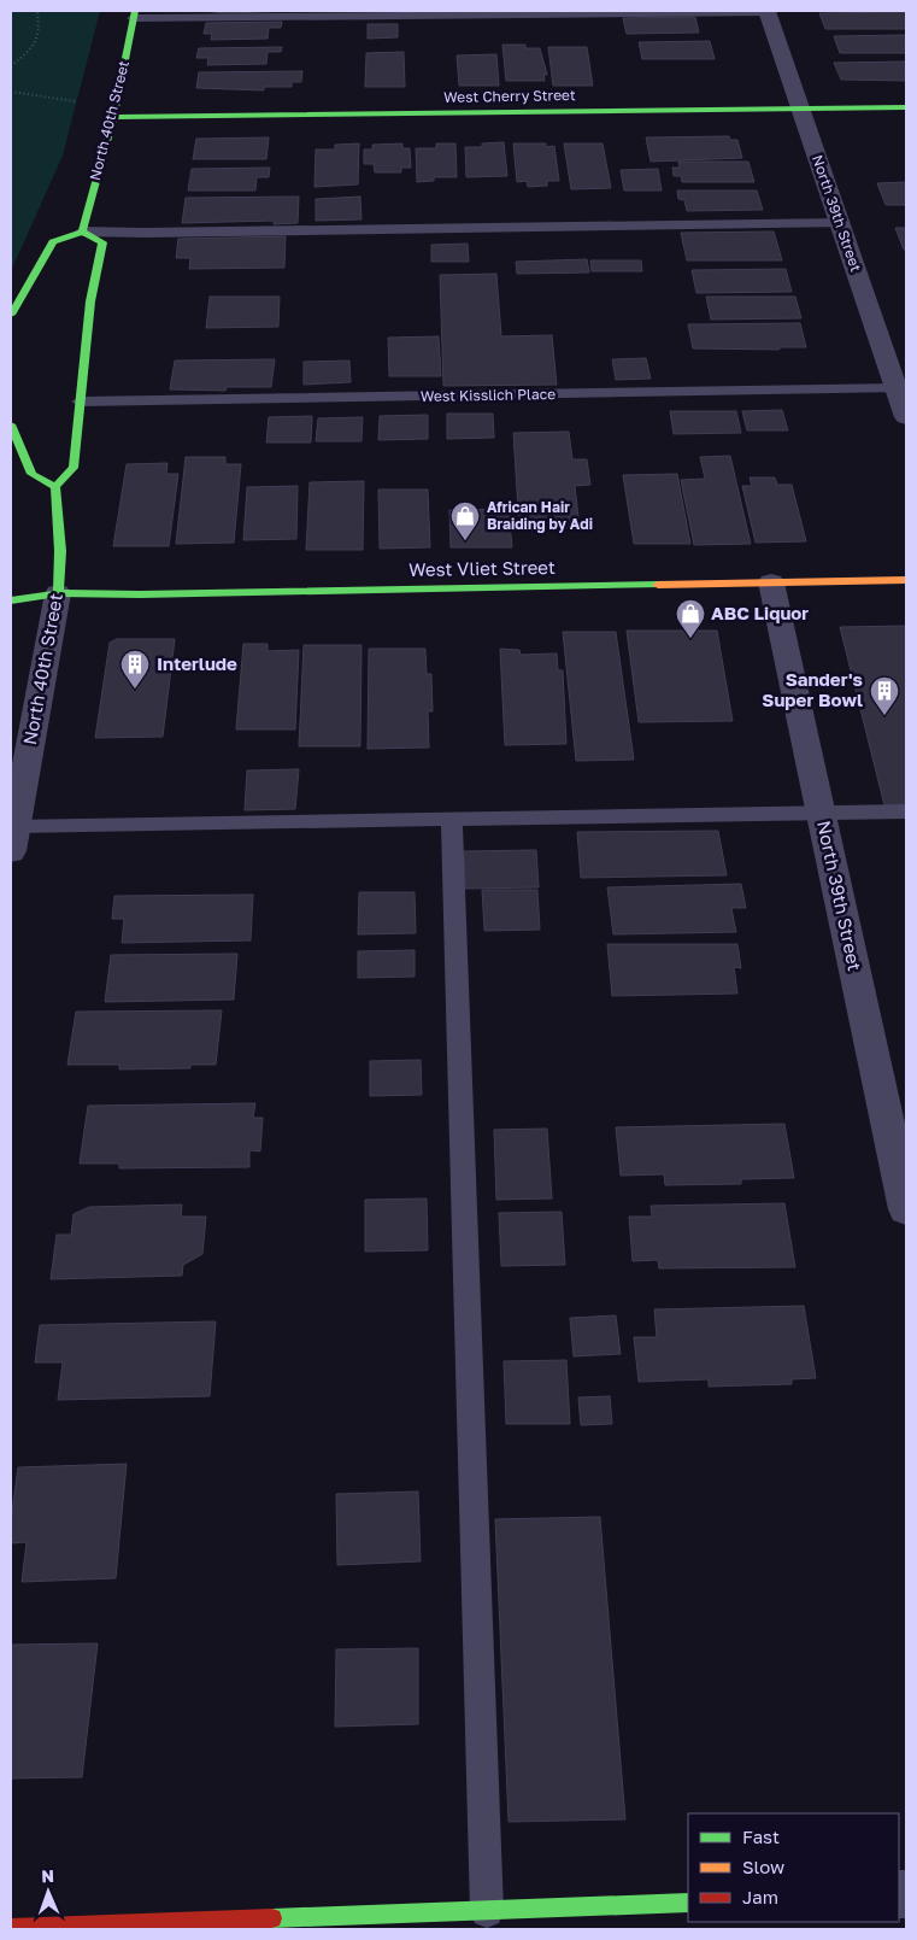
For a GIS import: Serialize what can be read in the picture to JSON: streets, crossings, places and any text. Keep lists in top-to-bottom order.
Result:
{
  "streets": {
    "street": [
      "West Cherry Street",
      "North 40th Street",
      "North 39th Street",
      "West Vliet Street"
    ],
    "lane": ["West Kisslich Place"]
  },
  "crossings": [
    ["West Cherry Street", "North 40th Street"],
    ["West Cherry Street", "North 39th Street"],
    ["North 40th Street", "West Vliet Street"],
    ["North 39th Street", "West Kisslich Place"],
    ["North 39th Street", "West Vliet Street"]
  ],
  "places": {
    "shop": ["African Hair Braiding by Adi", "ABC Liquor"],
    "building": ["Interlude", "Sander's Super Bowl"]
  },
  "legend": ["Fast", "Slow", "Jam"],
  "north": "top"
}
